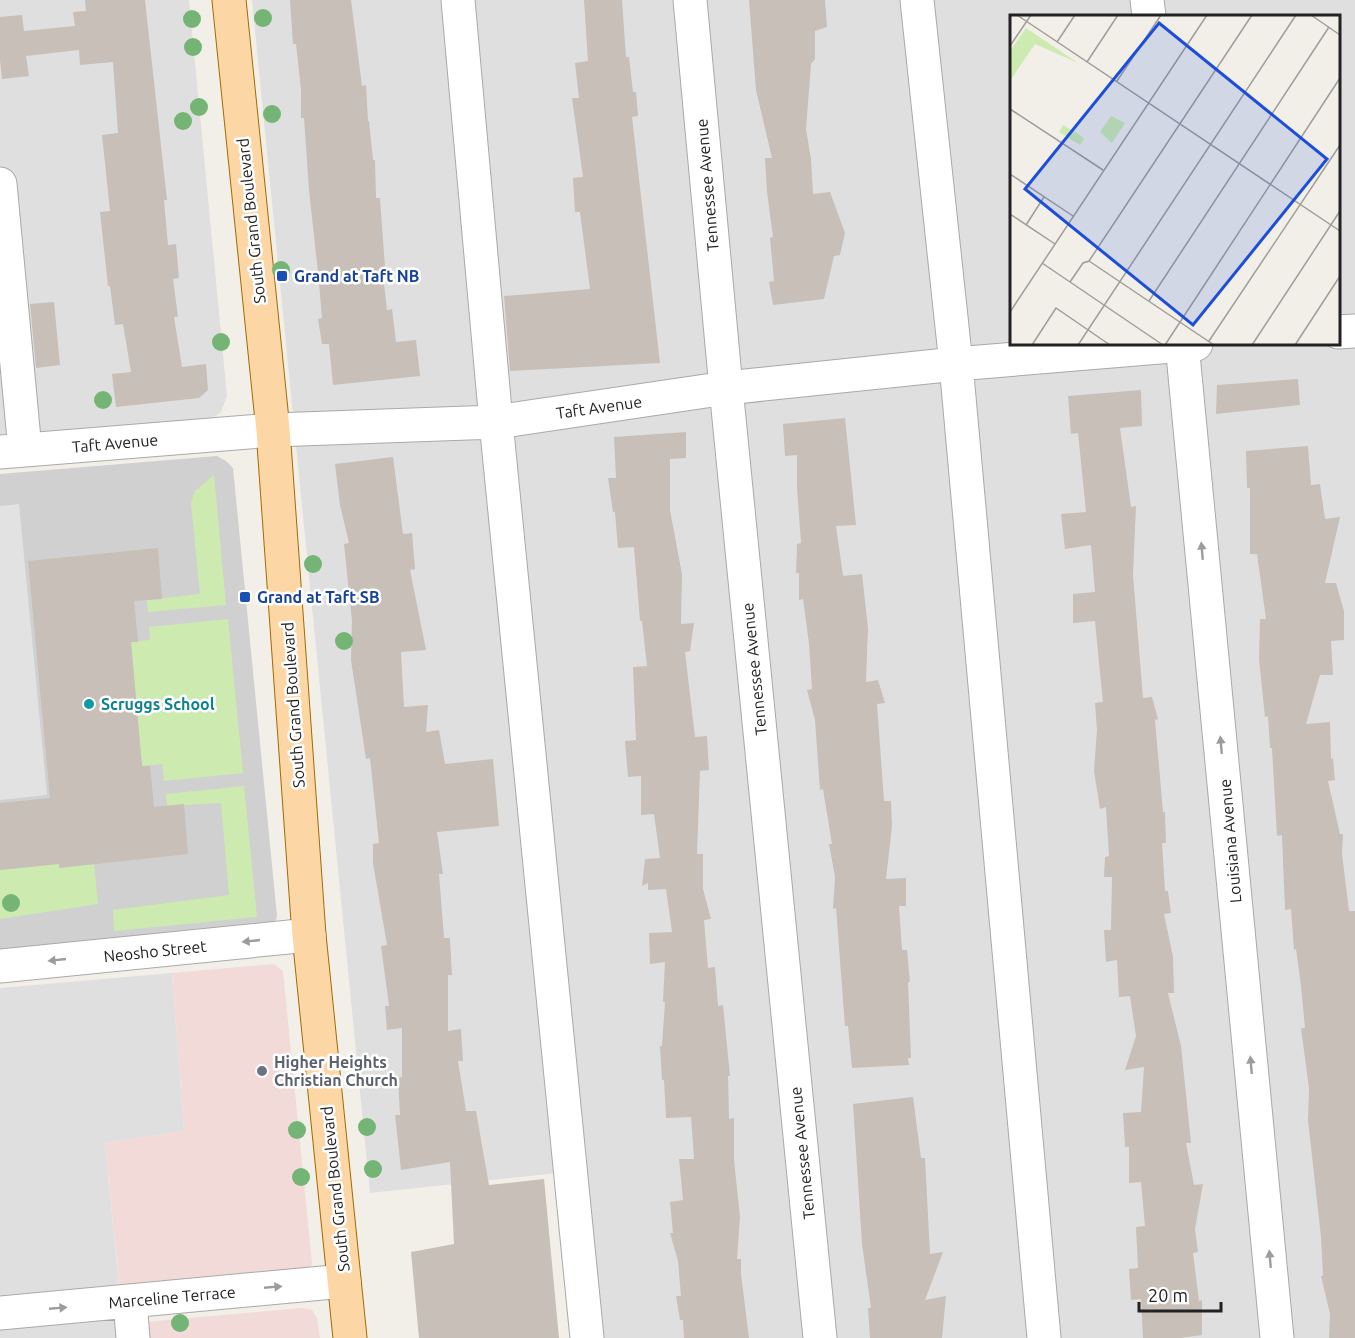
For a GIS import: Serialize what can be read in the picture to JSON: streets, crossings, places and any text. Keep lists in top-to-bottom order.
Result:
{
  "streets": {
    "main road": ["South Grand Boulevard"],
    "street": [
      "Tennessee Avenue",
      "Taft Avenue",
      "Louisiana Avenue",
      "Neosho Street",
      "Marceline Terrace"
    ]
  },
  "crossings": [
    ["Tennessee Avenue", "Taft Avenue"],
    ["South Grand Boulevard", "Taft Avenue"],
    ["South Grand Boulevard", "Neosho Street"],
    ["South Grand Boulevard", "Marceline Terrace"]
  ],
  "one_way": ["Neosho Street", "Marceline Terrace"],
  "places": {
    "transit": ["Grand at Taft NB", "Grand at Taft SB"],
    "other": ["Scruggs School", "Higher Heights Christian Church"]
  },
  "scale_bar": "20 m"
}
